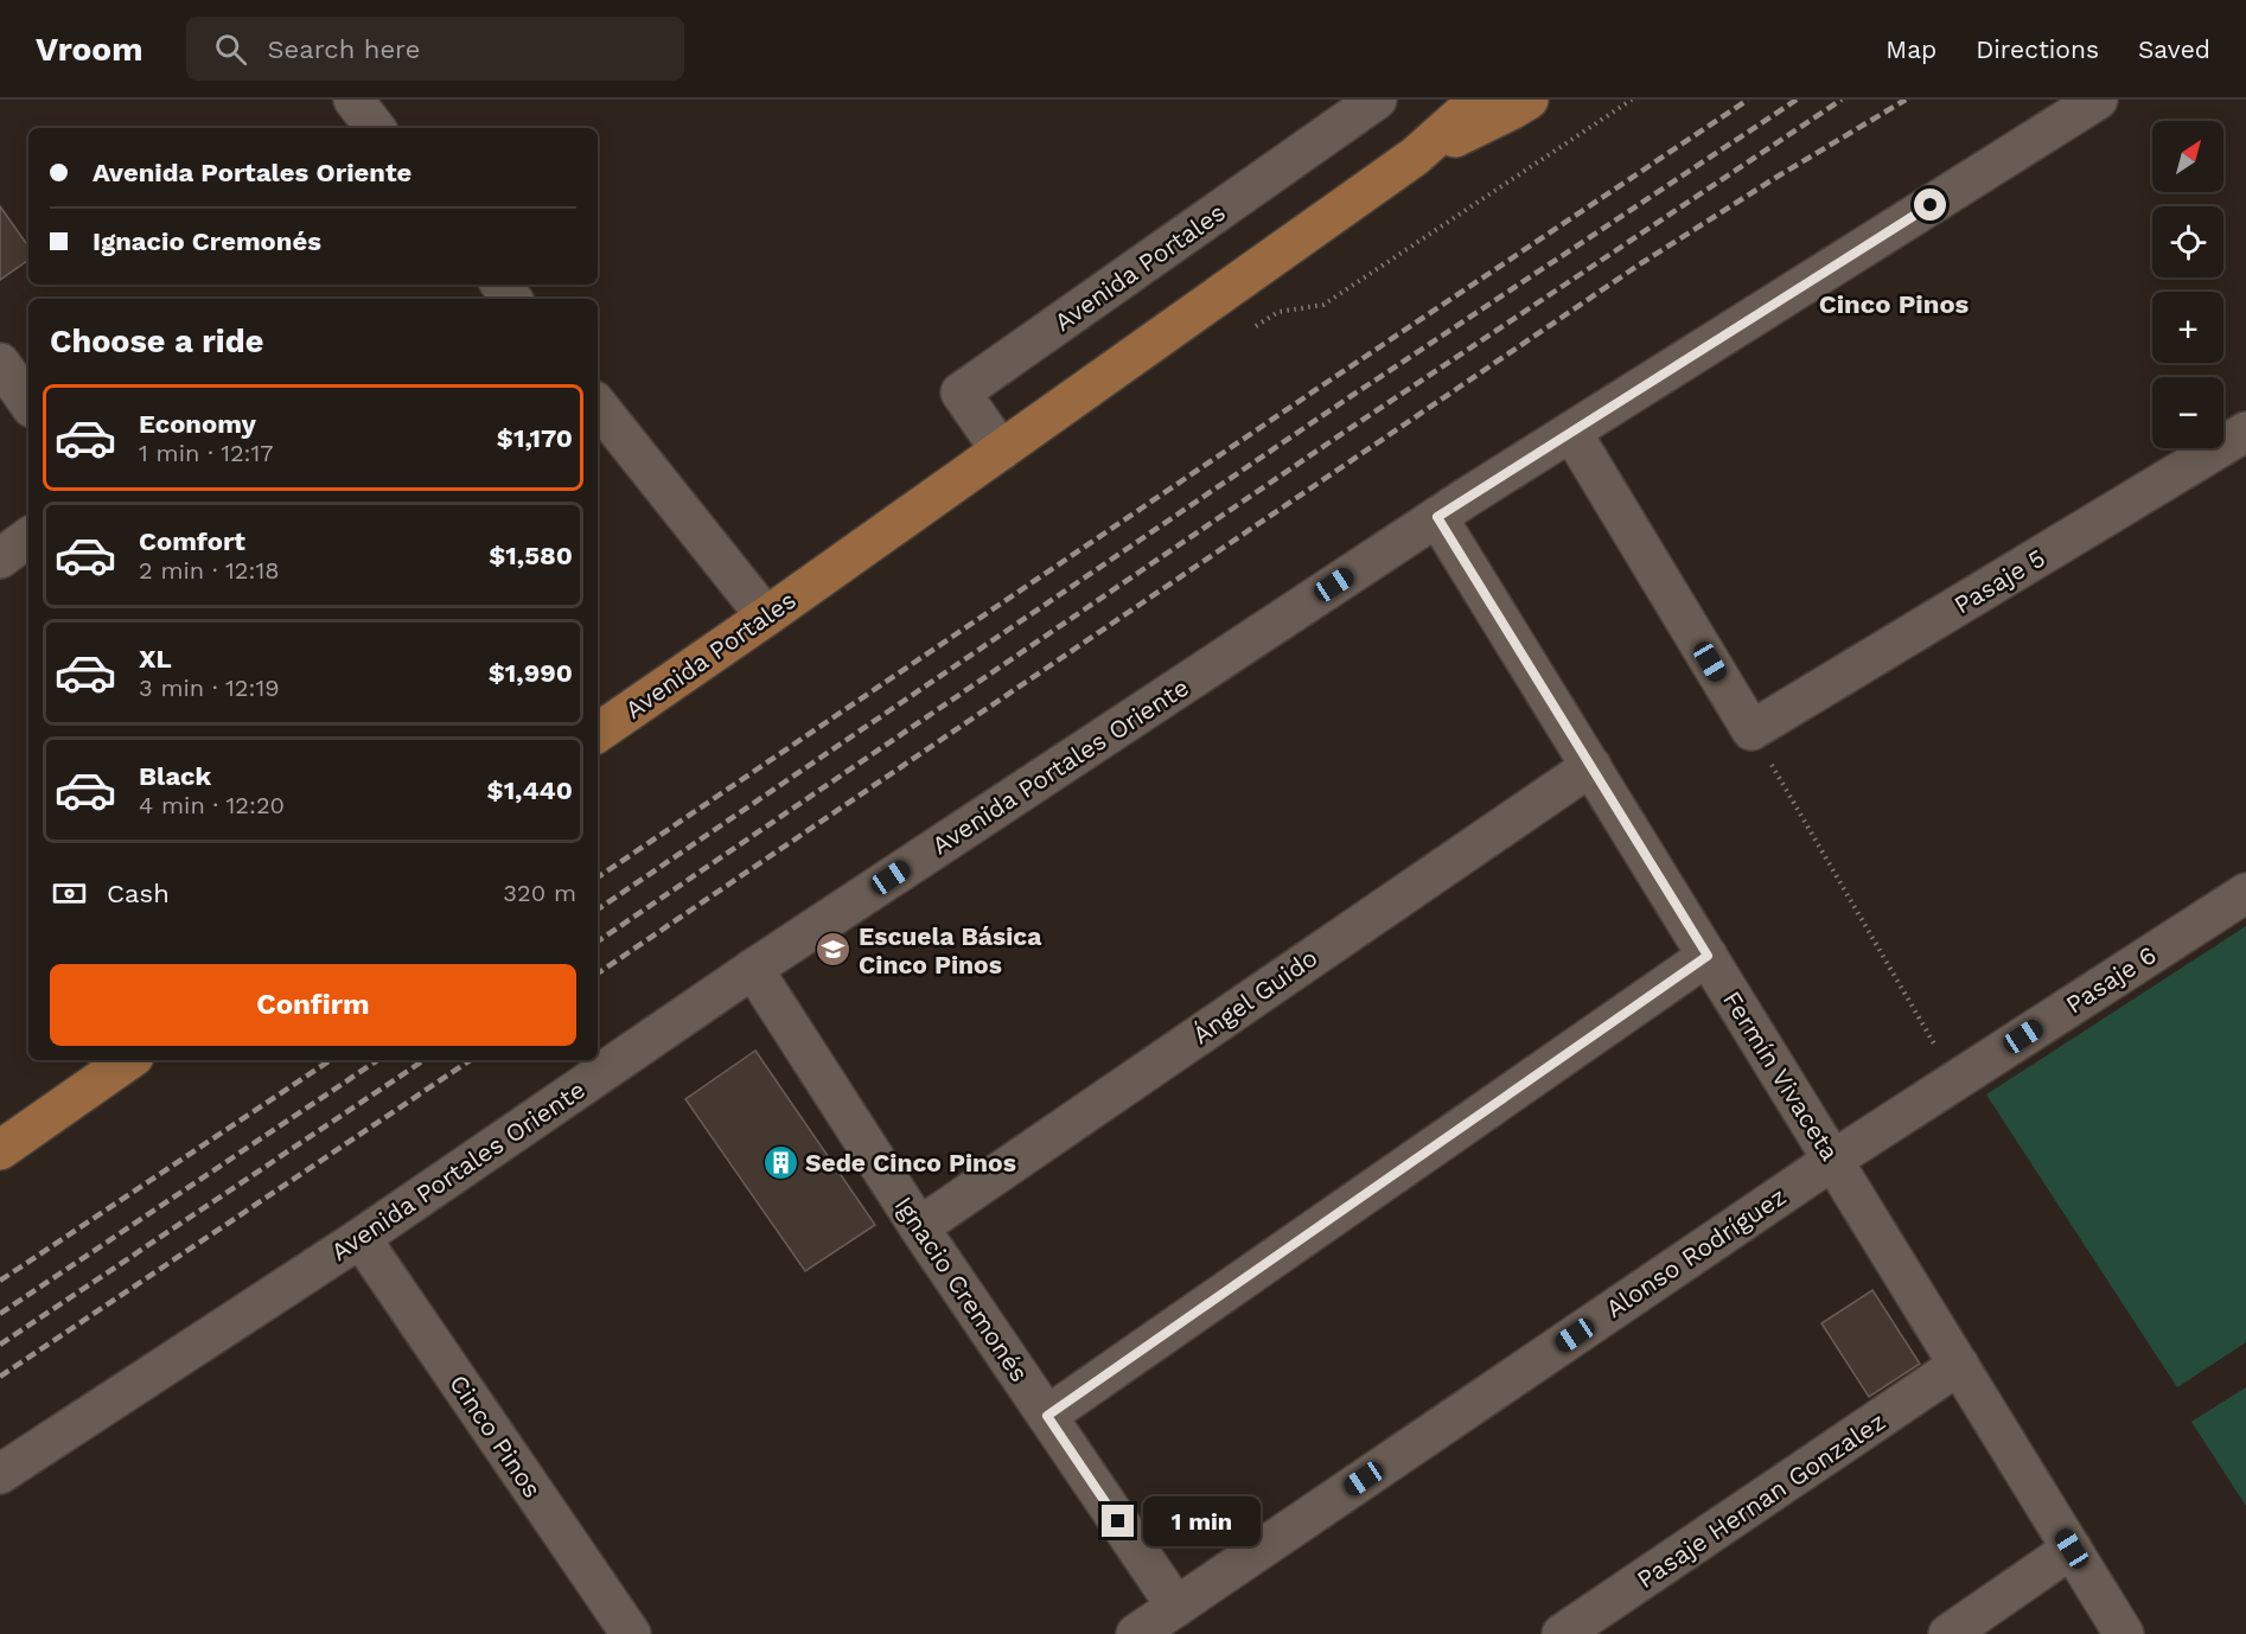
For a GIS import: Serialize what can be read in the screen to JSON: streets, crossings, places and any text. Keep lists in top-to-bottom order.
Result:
{
  "streets": {
    "main road": ["Avenida Portales"],
    "street": [
      "Pasaje 5",
      "Avenida Portales Oriente",
      "Pasaje 6",
      "Ángel Guido",
      "Fermín Vivaceta",
      "Alonso Rodríguez",
      "Ignacio Cremonés",
      "Cinco Pinos",
      "Pasaje Hernan Gonzalez"
    ]
  },
  "crossings": [
    ["Avenida Portales Oriente", "Fermín Vivaceta"],
    ["Avenida Portales Oriente", "Ignacio Cremonés"],
    ["Avenida Portales Oriente", "Cinco Pinos"],
    ["Pasaje 6", "Fermín Vivaceta"],
    ["Pasaje 6", "Alonso Rodríguez"],
    ["Ángel Guido", "Fermín Vivaceta"],
    ["Ángel Guido", "Ignacio Cremonés"],
    ["Fermín Vivaceta", "Alonso Rodríguez"],
    ["Fermín Vivaceta", "Pasaje Hernan Gonzalez"],
    ["Alonso Rodríguez", "Ignacio Cremonés"]
  ],
  "districts": ["Cinco Pinos"],
  "places": {
    "school or university": ["Escuela Básica Cinco Pinos"],
    "building": ["Sede Cinco Pinos"]
  },
  "north": "top right",
  "page": {
    "header": "Vroom",
    "search": "Search here",
    "nav": ["Map", "Directions", "Saved"],
    "map_buttons": ["+", "−"],
    "banner": ["Avenida Portales Oriente", "Ignacio Cremonés"],
    "heading": "Choose a ride",
    "list": [
      {
        "name": "Economy",
        "note": "1 min · 12:17",
        "value": "$1,170"
      },
      {
        "name": "Comfort",
        "note": "2 min · 12:18",
        "value": "$1,580"
      },
      {
        "name": "XL",
        "note": "3 min · 12:19",
        "value": "$1,990"
      },
      {
        "name": "Black",
        "note": "4 min · 12:20",
        "value": "$1,440"
      }
    ],
    "pay": ["Cash", "320 m"],
    "buttons": "Confirm",
    "bubble": "1 min"
  }
}
